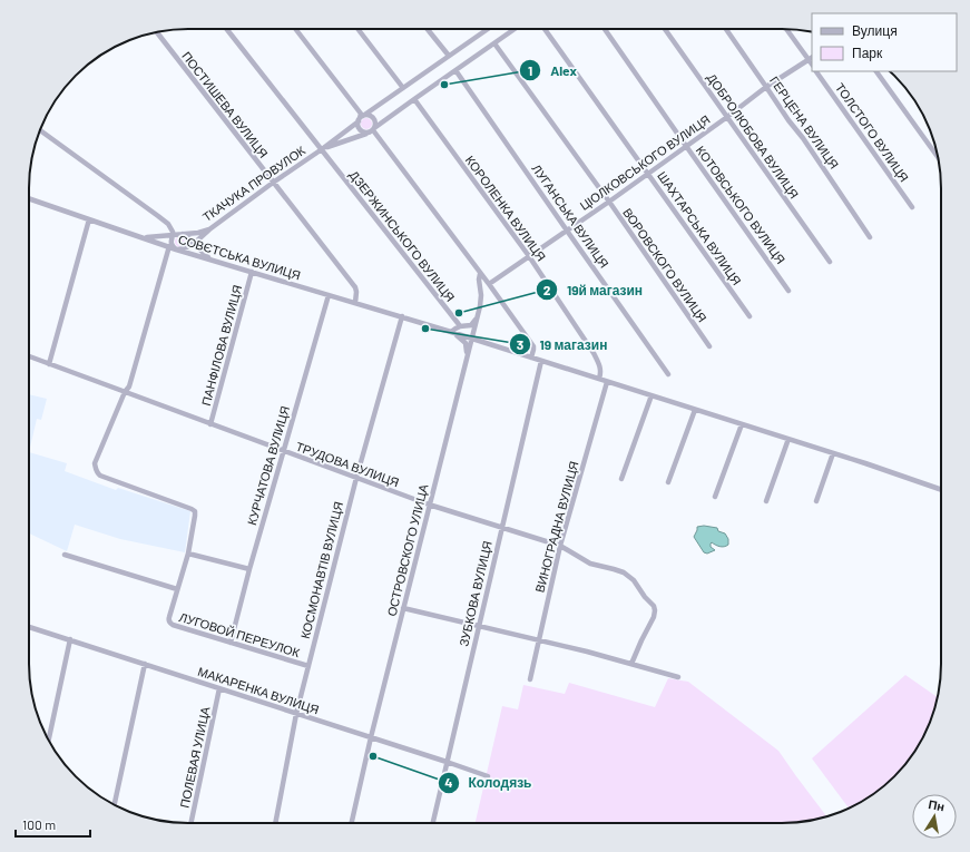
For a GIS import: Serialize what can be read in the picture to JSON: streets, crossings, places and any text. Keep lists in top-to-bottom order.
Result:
{
  "streets": {
    "street": [
      "ПОСТИШЕВА ВУЛИЦЯ",
      "ГЕРЦЕНА ВУЛИЦЯ",
      "ТОЛСТОГО ВУЛИЦЯ",
      "ДОБРОЛЮБОВА ВУЛИЦЯ",
      "ЦІОЛКОВСЬКОГО ВУЛИЦЯ",
      "ТКАЧУКА ПРОВУЛОК",
      "КОТОВСЬКОГО ВУЛИЦЯ",
      "КОРОЛЕНКА ВУЛИЦЯ",
      "ЛУГАНСЬКА ВУЛИЦЯ",
      "ШАХТАРСЬКА ВУЛИЦЯ",
      "ДЗЕРЖИНСЬКОГО ВУЛИЦЯ",
      "СОВЄТСЬКА ВУЛИЦЯ",
      "ВОРОВСКОГО ВУЛИЦЯ",
      "ПАНФІЛОВА ВУЛИЦЯ",
      "ТРУДОВА ВУЛИЦЯ",
      "КУРЧАТОВА ВУЛИЦЯ",
      "ВИНОГРАДНА ВУЛИЦЯ",
      "ОСТРОВСКОГО УЛИЦА",
      "КОСМОНАВТІВ ВУЛИЦЯ",
      "ЗУБКОВА ВУЛИЦЯ",
      "ЛУГОВОЙ ПЕРЕУЛОК",
      "МАКАРЕНКА ВУЛИЦЯ",
      "ПОЛЕВАЯ УЛИЦА"
    ]
  },
  "crossings": [
    ["ПОСТИШЕВА ВУЛИЦЯ", "ТКАЧУКА ПРОВУЛОК"],
    ["ПОСТИШЕВА ВУЛИЦЯ", "СОВЄТСЬКА ВУЛИЦЯ"],
    ["ГЕРЦЕНА ВУЛИЦЯ", "ЦІОЛКОВСЬКОГО ВУЛИЦЯ"],
    ["ДОБРОЛЮБОВА ВУЛИЦЯ", "ЦІОЛКОВСЬКОГО ВУЛИЦЯ"],
    ["ЦІОЛКОВСЬКОГО ВУЛИЦЯ", "КОТОВСЬКОГО ВУЛИЦЯ"],
    ["ЦІОЛКОВСЬКОГО ВУЛИЦЯ", "КОРОЛЕНКА ВУЛИЦЯ"],
    ["ЦІОЛКОВСЬКОГО ВУЛИЦЯ", "ЛУГАНСЬКА ВУЛИЦЯ"],
    ["ЦІОЛКОВСЬКОГО ВУЛИЦЯ", "ШАХТАРСЬКА ВУЛИЦЯ"],
    ["ЦІОЛКОВСЬКОГО ВУЛИЦЯ", "ВОРОВСКОГО ВУЛИЦЯ"],
    ["ТКАЧУКА ПРОВУЛОК", "ДЗЕРЖИНСЬКОГО ВУЛИЦЯ"],
    ["ТКАЧУКА ПРОВУЛОК", "СОВЄТСЬКА ВУЛИЦЯ"],
    ["КОРОЛЕНКА ВУЛИЦЯ", "СОВЄТСЬКА ВУЛИЦЯ"],
    ["СОВЄТСЬКА ВУЛИЦЯ", "ПАНФІЛОВА ВУЛИЦЯ"],
    ["СОВЄТСЬКА ВУЛИЦЯ", "КУРЧАТОВА ВУЛИЦЯ"],
    ["СОВЄТСЬКА ВУЛИЦЯ", "ВИНОГРАДНА ВУЛИЦЯ"],
    ["СОВЄТСЬКА ВУЛИЦЯ", "ОСТРОВСКОГО УЛИЦА"],
    ["СОВЄТСЬКА ВУЛИЦЯ", "КОСМОНАВТІВ ВУЛИЦЯ"],
    ["СОВЄТСЬКА ВУЛИЦЯ", "ЗУБКОВА ВУЛИЦЯ"],
    ["ПАНФІЛОВА ВУЛИЦЯ", "ТРУДОВА ВУЛИЦЯ"],
    ["ТРУДОВА ВУЛИЦЯ", "КУРЧАТОВА ВУЛИЦЯ"],
    ["ТРУДОВА ВУЛИЦЯ", "ВИНОГРАДНА ВУЛИЦЯ"],
    ["ТРУДОВА ВУЛИЦЯ", "ОСТРОВСКОГО УЛИЦА"],
    ["ТРУДОВА ВУЛИЦЯ", "КОСМОНАВТІВ ВУЛИЦЯ"],
    ["ТРУДОВА ВУЛИЦЯ", "ЗУБКОВА ВУЛИЦЯ"],
    ["ТРУДОВА ВУЛИЦЯ", "ЛУГОВОЙ ПЕРЕУЛОК"],
    ["КУРЧАТОВА ВУЛИЦЯ", "ЛУГОВОЙ ПЕРЕУЛОК"],
    ["ОСТРОВСКОГО УЛИЦА", "МАКАРЕНКА ВУЛИЦЯ"],
    ["КОСМОНАВТІВ ВУЛИЦЯ", "ЛУГОВОЙ ПЕРЕУЛОК"],
    ["КОСМОНАВТІВ ВУЛИЦЯ", "МАКАРЕНКА ВУЛИЦЯ"],
    ["ЗУБКОВА ВУЛИЦЯ", "МАКАРЕНКА ВУЛИЦЯ"],
    ["МАКАРЕНКА ВУЛИЦЯ", "ПОЛЕВАЯ УЛИЦА"]
  ],
  "places": [
    "Alex",
    "19й магазин",
    "19 магазин",
    "Колодязь"
  ],
  "legend": ["Вулиця", "Парк"],
  "scale_bar": "100 m",
  "north": "top"
}
